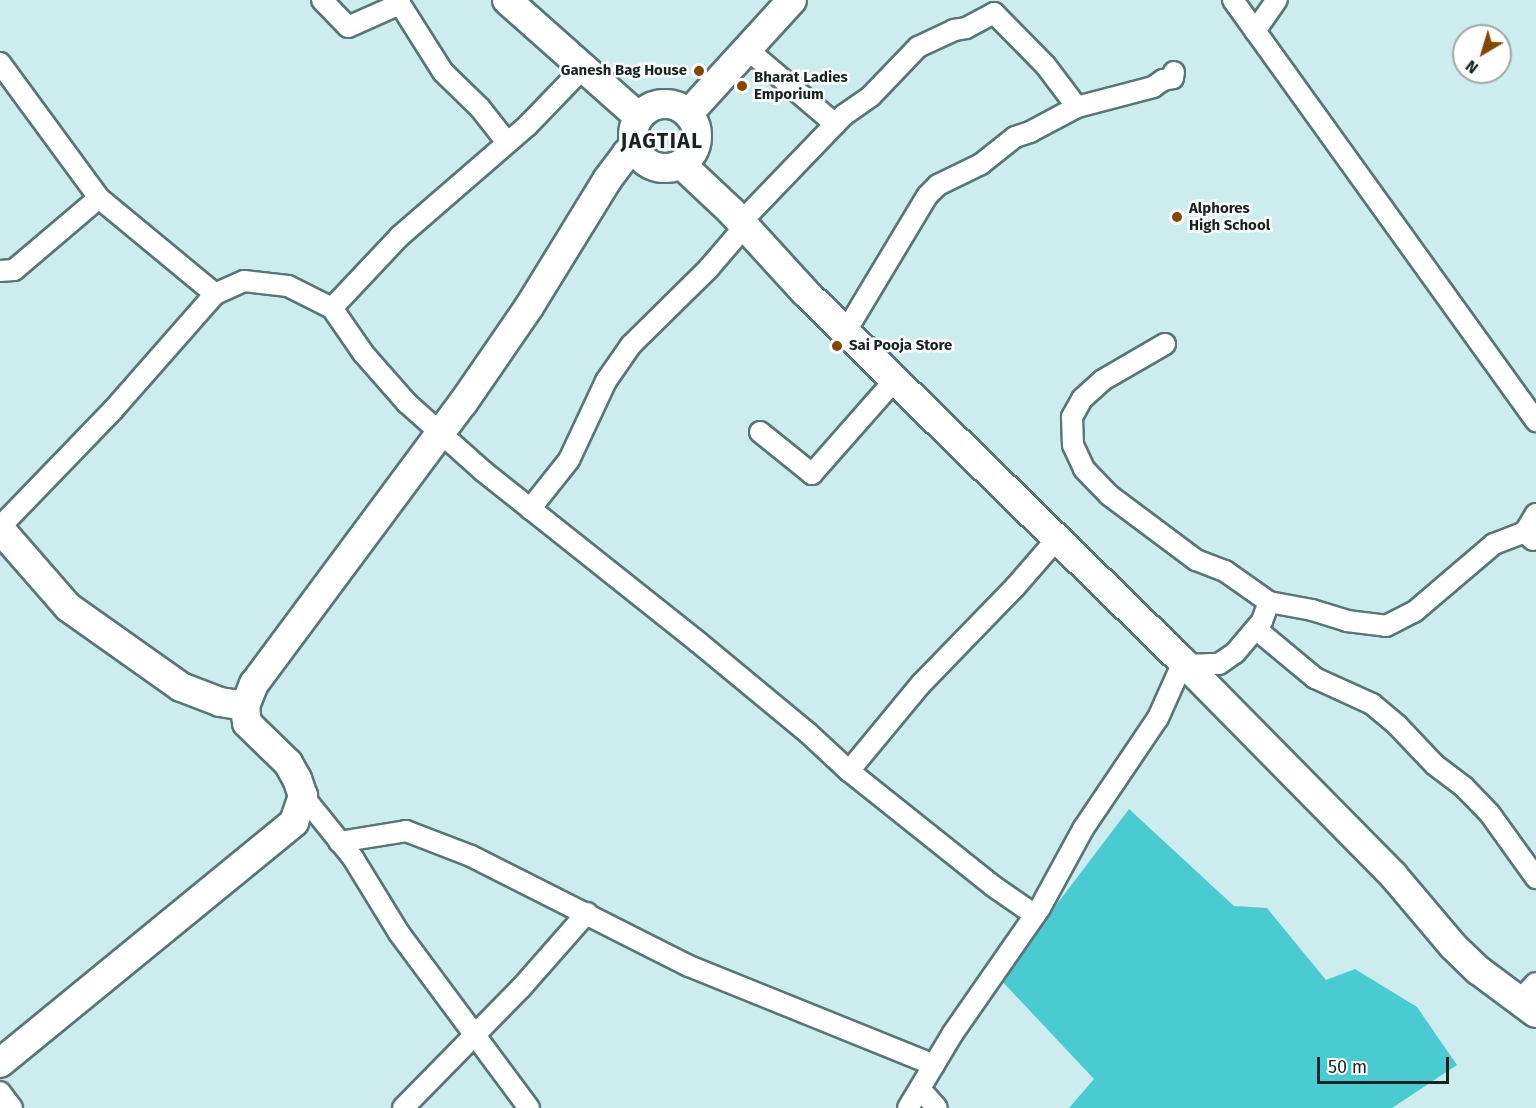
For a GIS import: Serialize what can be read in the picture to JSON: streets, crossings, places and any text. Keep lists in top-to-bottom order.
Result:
{
  "districts": ["JAGTIAL"],
  "places": [
    "Ganesh Bag House",
    "Bharat Ladies Emporium",
    "Alphores High School",
    "Sai Pooja Store"
  ],
  "scale_bar": "50 m",
  "north": "bottom left"
}
